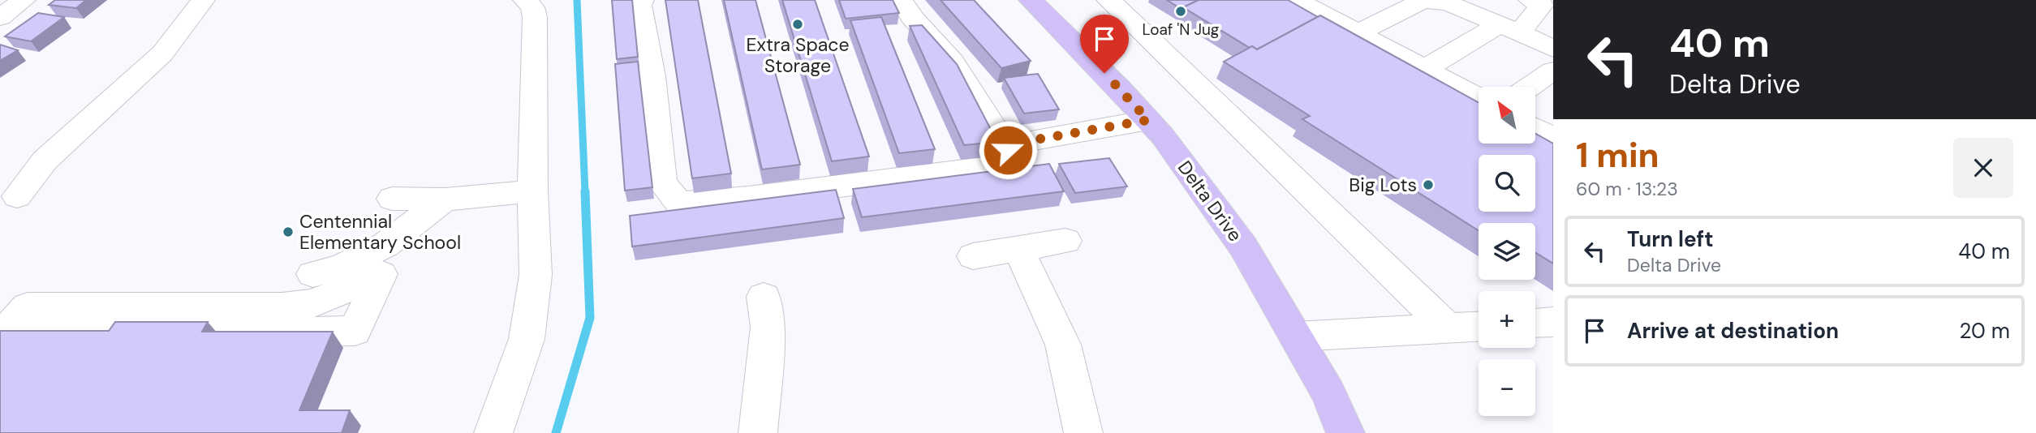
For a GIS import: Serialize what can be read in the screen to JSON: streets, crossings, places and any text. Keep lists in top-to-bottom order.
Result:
{
  "streets": {
    "main road": ["Delta Drive"]
  },
  "places": [
    "Loaf 'N Jug",
    "Extra Space Storage",
    "Big Lots",
    "Centennial Elementary School"
  ],
  "north": "top left",
  "page": {
    "turn": ["40 m", "Delta Drive"],
    "map_buttons": ["+", "−"],
    "heading": ["1 min", "60 m · 13:23"],
    "list": [
      {
        "name": "Turn left",
        "note": "Delta Drive",
        "value": "40 m"
      },
      {
        "name": "Arrive at destination",
        "value": "20 m"
      }
    ]
  }
}
